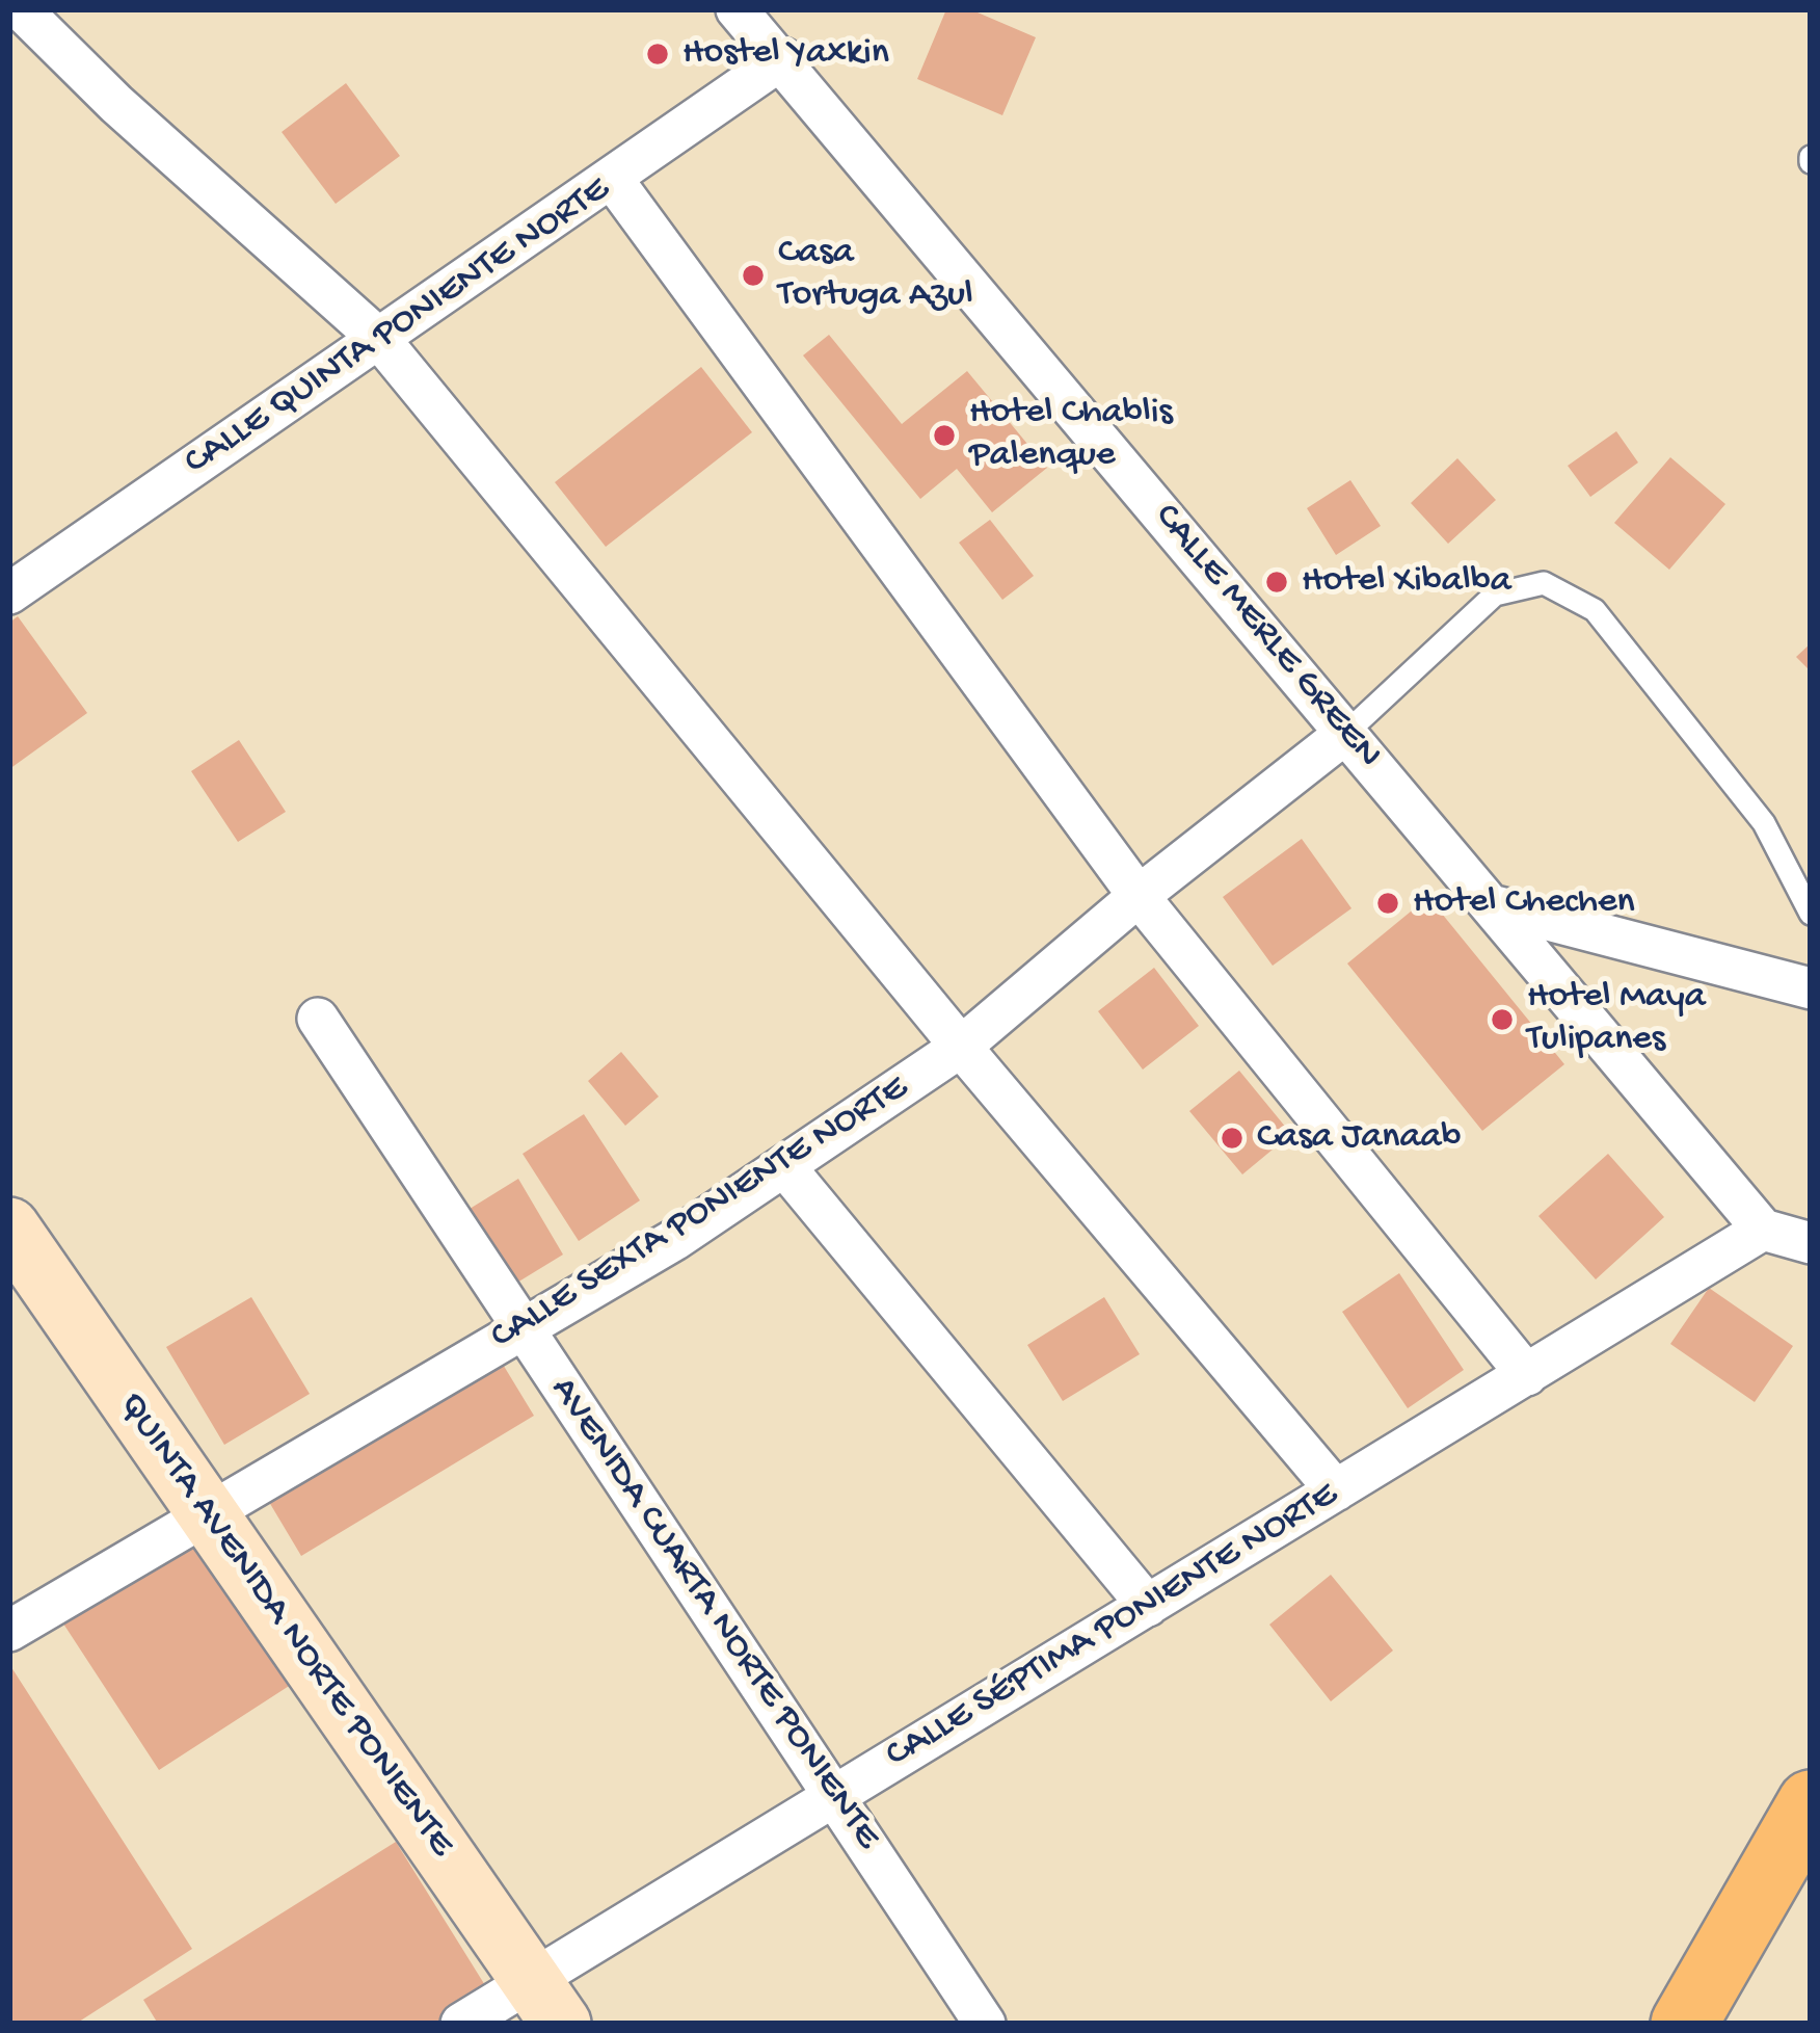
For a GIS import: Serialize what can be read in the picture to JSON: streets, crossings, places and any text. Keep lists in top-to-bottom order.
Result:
{
  "streets": {
    "street": [
      "CALLE QUINTA PONIENTE NORTE",
      "CALLE MERLE GREEN",
      "CALLE SEXTA PONIENTE NORTE",
      "AVENIDA CUARTA NORTE PONIENTE",
      "QUINTA AVENIDA NORTE PONIENTE",
      "CALLE SÉPTIMA PONIENTE NORTE"
    ]
  },
  "crossings": [
    ["CALLE QUINTA PONIENTE NORTE", "CALLE MERLE GREEN"],
    ["CALLE MERLE GREEN", "CALLE SEXTA PONIENTE NORTE"],
    ["CALLE MERLE GREEN", "CALLE SÉPTIMA PONIENTE NORTE"],
    ["CALLE SEXTA PONIENTE NORTE", "AVENIDA CUARTA NORTE PONIENTE"],
    ["CALLE SEXTA PONIENTE NORTE", "QUINTA AVENIDA NORTE PONIENTE"],
    ["AVENIDA CUARTA NORTE PONIENTE", "CALLE SÉPTIMA PONIENTE NORTE"],
    ["QUINTA AVENIDA NORTE PONIENTE", "CALLE SÉPTIMA PONIENTE NORTE"]
  ],
  "places": [
    "Hostel Yaxkin",
    "Casa Tortuga Azul",
    "Hotel Chablis Palenque",
    "Hotel Xibalba",
    "Hotel Chechen",
    "Hotel Maya Tulipanes",
    "Casa Janaab"
  ]
}
